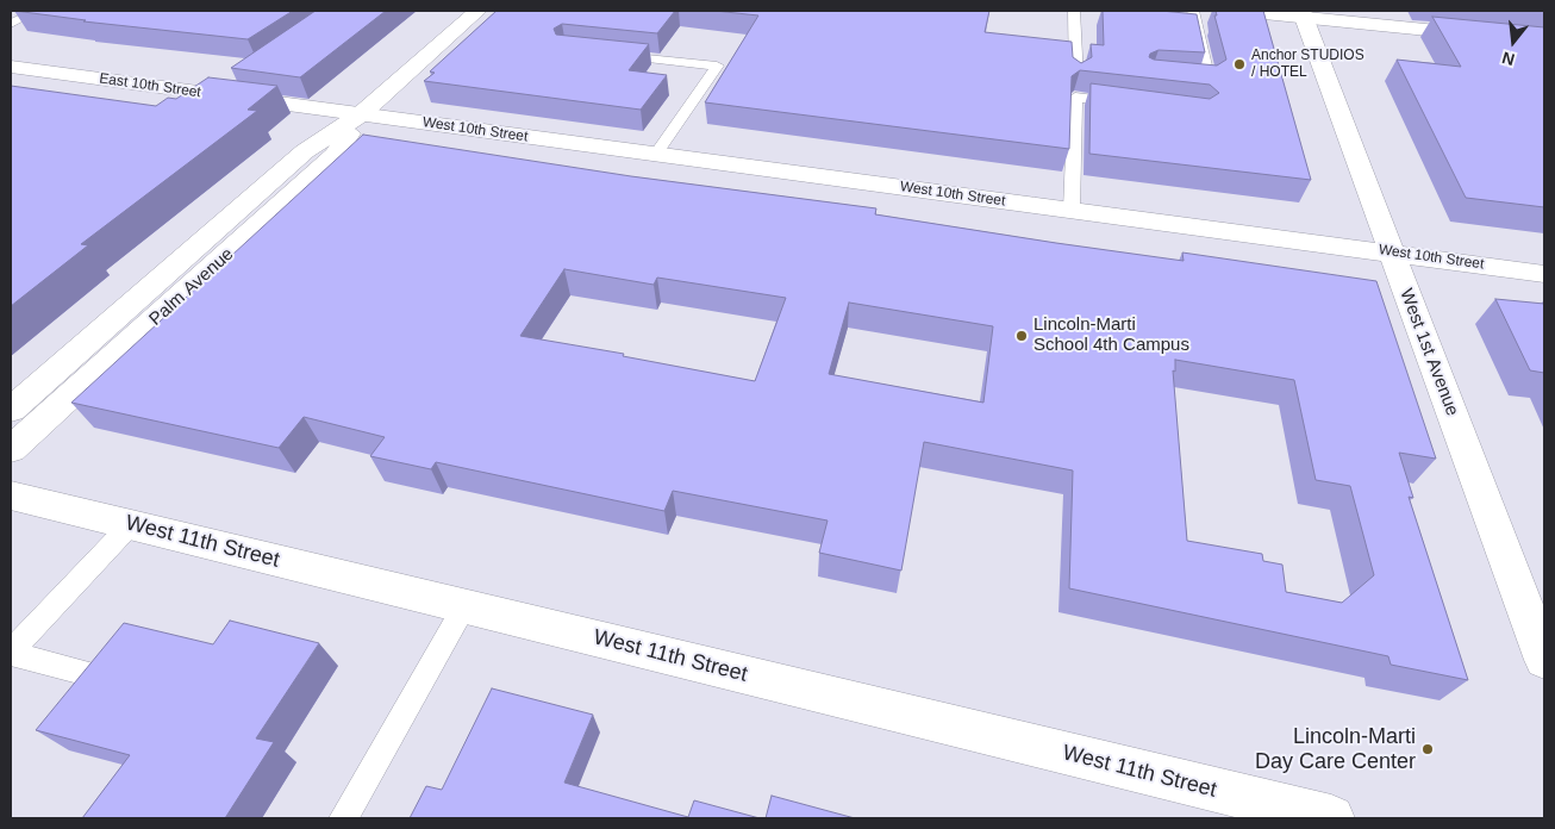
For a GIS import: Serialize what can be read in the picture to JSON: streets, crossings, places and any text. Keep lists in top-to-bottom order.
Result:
{
  "streets": {
    "street": [
      "East 10th Street",
      "West 10th Street",
      "Palm Avenue",
      "West 1st Avenue",
      "West 11th Street"
    ]
  },
  "crossings": [
    ["East 10th Street", "West 10th Street"],
    ["East 10th Street", "Palm Avenue"],
    ["West 10th Street", "Palm Avenue"],
    ["West 10th Street", "West 1st Avenue"]
  ],
  "places": ["Anchor STUDIOS / HOTEL", "Lincoln-Marti School 4th Campus", "Lincoln-Marti Day Care Center"],
  "north": "bottom"
}
